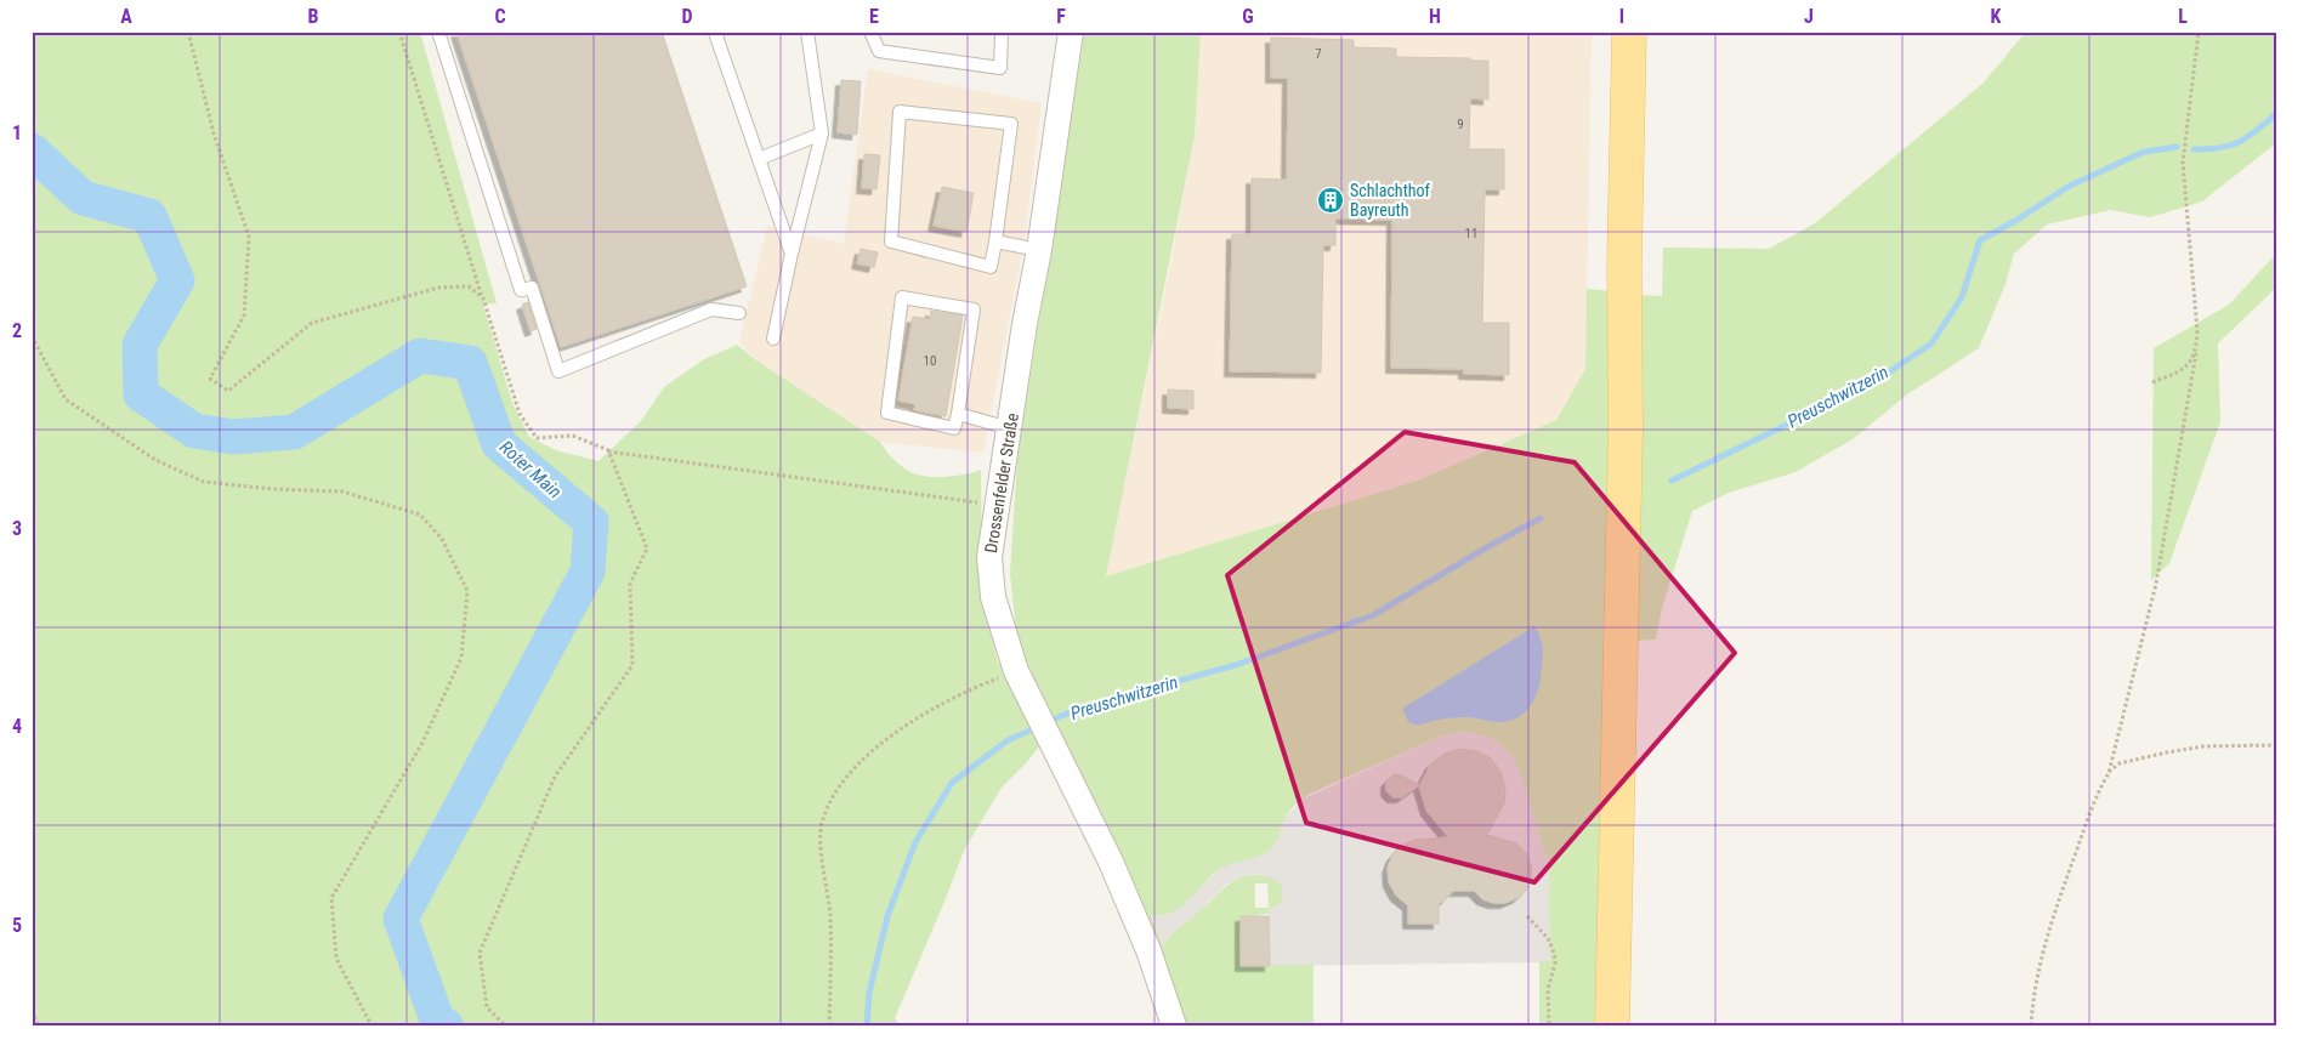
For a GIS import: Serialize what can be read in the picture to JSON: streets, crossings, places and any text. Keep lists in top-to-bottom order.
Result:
{
  "streets": {
    "street": ["Drossenfelder Straße"]
  },
  "water": ["Preuschwitzerin", "Roter Main"],
  "places": {
    "building": ["Schlachthof Bayreuth"]
  },
  "house_numbers": [
    "7",
    "9",
    "11",
    "10"
  ],
  "grid": {
    "columns": [
      "A",
      "B",
      "C",
      "D",
      "E",
      "F",
      "G",
      "H",
      "I",
      "J",
      "K",
      "L"
    ],
    "rows": [
      "1",
      "2",
      "3",
      "4",
      "5"
    ]
  }
}
